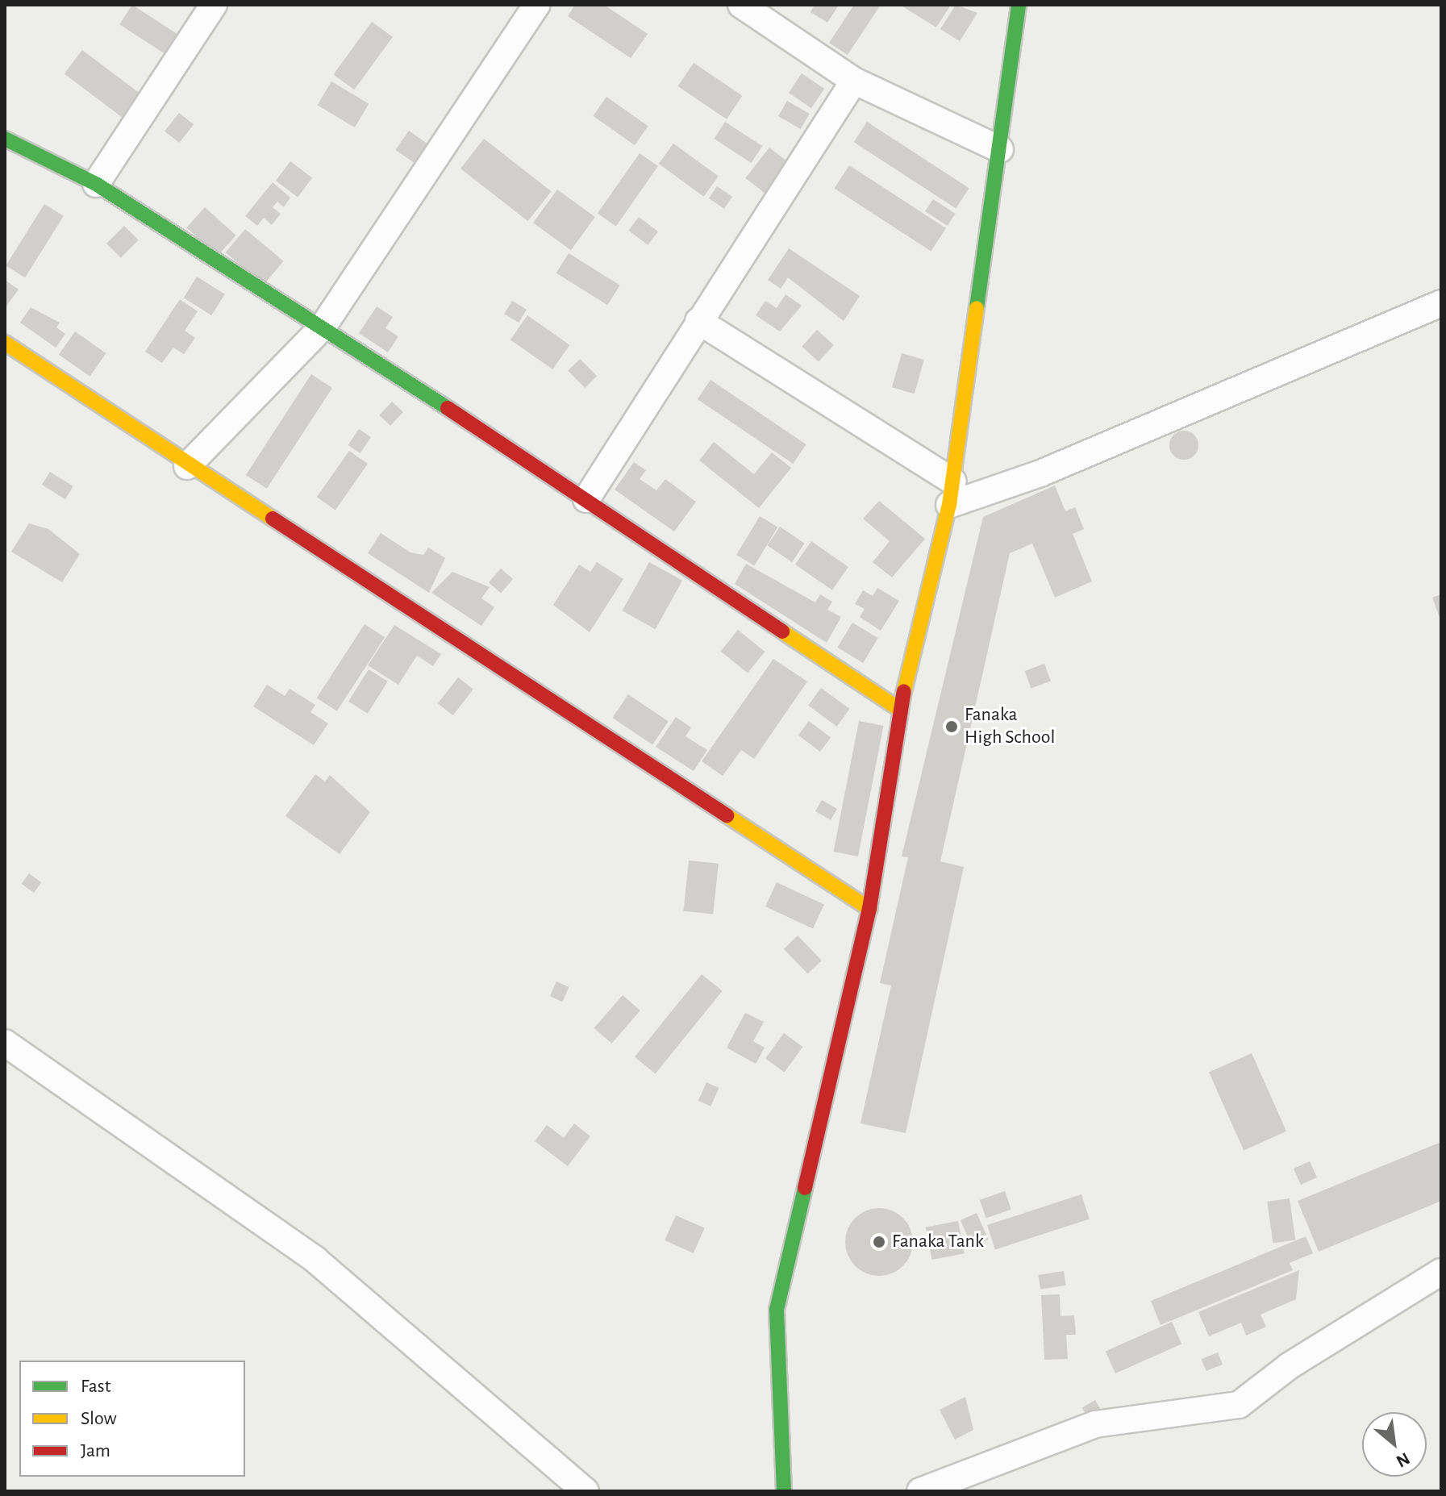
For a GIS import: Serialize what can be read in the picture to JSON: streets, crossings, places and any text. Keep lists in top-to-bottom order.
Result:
{
  "places": ["Fanaka High School", "Fanaka Tank"],
  "legend": ["Fast", "Slow", "Jam"],
  "north": "bottom right"
}
